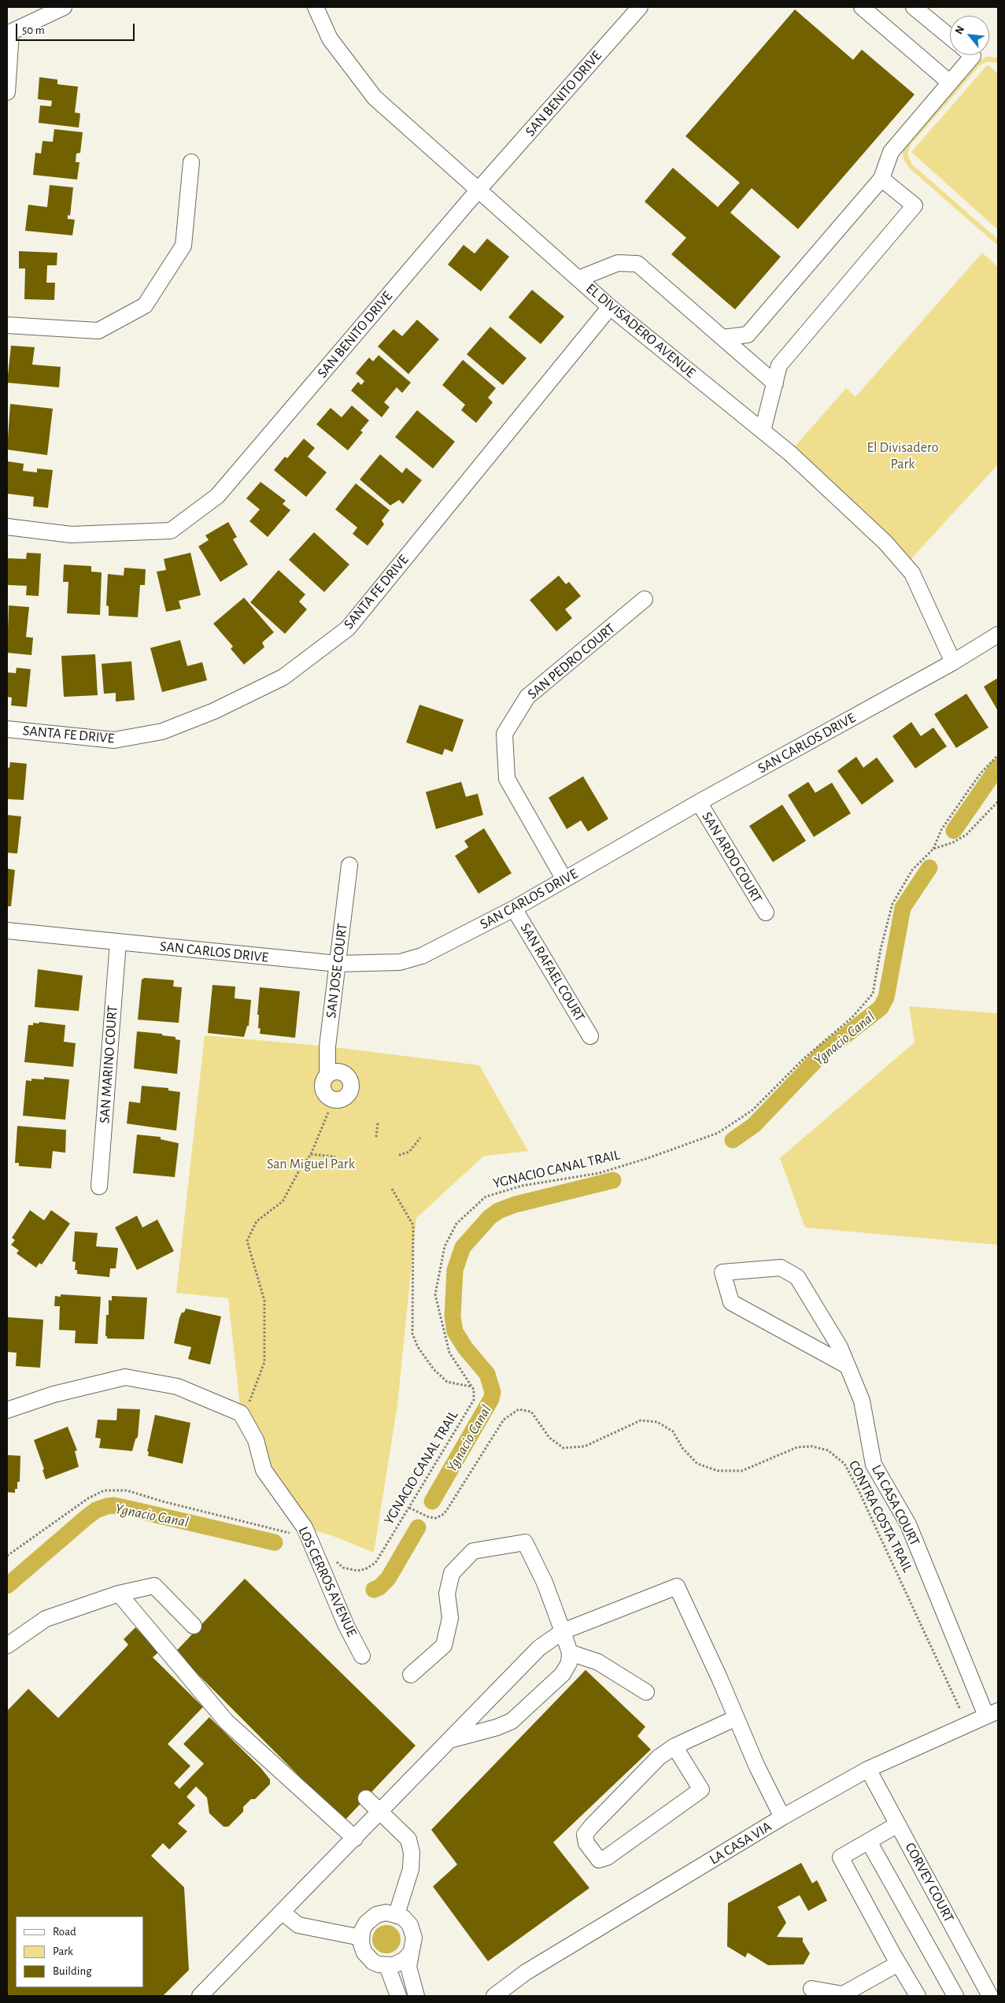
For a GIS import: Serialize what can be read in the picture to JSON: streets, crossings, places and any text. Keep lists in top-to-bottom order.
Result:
{
  "streets": {
    "street": [
      "SAN BENITO DRIVE",
      "EL DIVISADERO AVENUE",
      "SANTA FE DRIVE",
      "SAN PEDRO COURT",
      "SAN CARLOS DRIVE",
      "SAN ARDO COURT",
      "SAN JOSE COURT",
      "SAN RAFAEL COURT",
      "SAN MARINO COURT",
      "LA CASA COURT",
      "LOS CERROS AVENUE",
      "LA CASA VIA",
      "CORVEY COURT"
    ],
    "path": ["YGNACIO CANAL TRAIL", "CONTRA COSTA TRAIL"]
  },
  "crossings": [
    ["SAN BENITO DRIVE", "EL DIVISADERO AVENUE"],
    ["EL DIVISADERO AVENUE", "SANTA FE DRIVE"],
    ["EL DIVISADERO AVENUE", "SAN CARLOS DRIVE"],
    ["SAN PEDRO COURT", "SAN CARLOS DRIVE"],
    ["SAN CARLOS DRIVE", "SAN ARDO COURT"],
    ["SAN CARLOS DRIVE", "SAN JOSE COURT"],
    ["SAN CARLOS DRIVE", "SAN RAFAEL COURT"],
    ["SAN CARLOS DRIVE", "SAN MARINO COURT"],
    ["YGNACIO CANAL TRAIL", "CONTRA COSTA TRAIL"],
    ["LA CASA COURT", "LA CASA VIA"],
    ["LA CASA VIA", "CORVEY COURT"]
  ],
  "water": ["Ygnacio Canal"],
  "parks": ["El Divisadero Park", "San Miguel Park"],
  "legend": ["Road", "Park", "Building"],
  "scale_bar": "50 m",
  "north": "top left"
}
